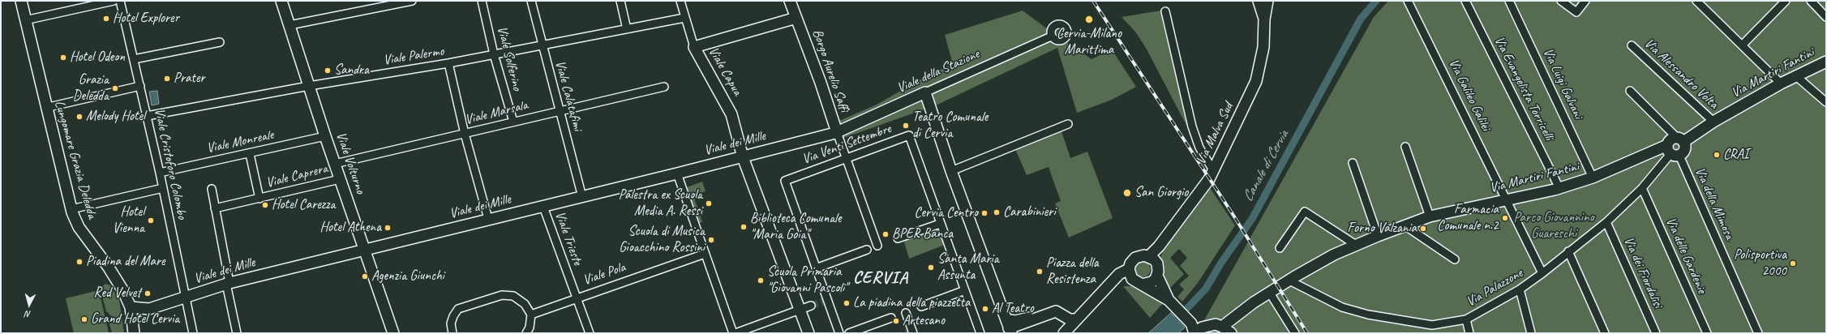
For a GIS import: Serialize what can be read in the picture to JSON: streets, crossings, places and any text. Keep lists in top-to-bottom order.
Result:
{
  "streets": {
    "street": [
      "Viale Palermo",
      "Viale Solferino",
      "Borgo Aurelio Saffi",
      "Viale Capua",
      "Viale della Stazione",
      "Via Martiri Fantini",
      "Via Alessandro Volta",
      "Via Luigi Galvani",
      "Via Evangelista Torricelli",
      "Via Galileo Galilei",
      "Viale Calatafimi",
      "Viale Marsala",
      "Via Malva Sud",
      "Viale Monreale",
      "Viale dei Mille",
      "Via Venti Settembre",
      "Lungomare Grazia Deledda",
      "Viale Volturno",
      "Viale Cristoforo Colombo",
      "Viale Caprera",
      "Via della Mimosa",
      "Viale Trieste",
      "Via delle Gardenie",
      "Via dei Fiordalisi",
      "Viale Pola",
      "Via Palazzone"
    ]
  },
  "crossings": [
    ["Viale Palermo", "Viale Solferino"],
    ["Viale Palermo", "Viale Capua"],
    ["Viale Palermo", "Viale Calatafimi"],
    ["Viale Palermo", "Viale Volturno"],
    ["Viale Palermo", "Viale Cristoforo Colombo"],
    ["Viale Solferino", "Viale Marsala"],
    ["Borgo Aurelio Saffi", "Viale della Stazione"],
    ["Borgo Aurelio Saffi", "Viale dei Mille"],
    ["Viale Capua", "Viale dei Mille"],
    ["Viale della Stazione", "Viale dei Mille"],
    ["Via Martiri Fantini", "Via Alessandro Volta"],
    ["Via Martiri Fantini", "Via Luigi Galvani"],
    ["Via Martiri Fantini", "Via Evangelista Torricelli"],
    ["Via Martiri Fantini", "Via Galileo Galilei"],
    ["Via Martiri Fantini", "Via della Mimosa"],
    ["Via Martiri Fantini", "Via Palazzone"],
    ["Via Galileo Galilei", "Via Palazzone"],
    ["Viale Calatafimi", "Viale Marsala"],
    ["Viale Calatafimi", "Viale dei Mille"],
    ["Viale Marsala", "Viale Volturno"],
    ["Viale Monreale", "Viale Volturno"],
    ["Viale Monreale", "Viale Cristoforo Colombo"],
    ["Viale Monreale", "Viale Caprera"],
    ["Viale dei Mille", "Lungomare Grazia Deledda"],
    ["Viale dei Mille", "Viale Volturno"],
    ["Viale dei Mille", "Viale Cristoforo Colombo"],
    ["Viale dei Mille", "Viale Trieste"],
    ["Viale Volturno", "Viale Caprera"],
    ["Via della Mimosa", "Via Palazzone"],
    ["Viale Trieste", "Viale Pola"],
    ["Via delle Gardenie", "Via Palazzone"],
    ["Via dei Fiordalisi", "Via Palazzone"]
  ],
  "districts": ["CERVIA"],
  "water": ["Canale di Cervia"],
  "parks": ["Parco Giovannino Guareschi"],
  "places": [
    "Hotel Explorer",
    "Cervia-Milano Marittima",
    "Hotel Odeon",
    "Sandra",
    "Prater",
    "Grazia Deledda",
    "Melody Hotel",
    "Teatro Comunale di Cervia",
    "CRAI",
    "San Giorgio",
    "Palestra ex Scuola Media A. Ressi",
    "Hotel Carezza",
    "Carabinieri",
    "Cervia Centro",
    "Farmacia Comunale n.2",
    "Hotel Vienna",
    "Biblioteca Comunale \"Maria Goia\"",
    "Hotel Athena",
    "Forno Valzania",
    "BPER Banca",
    "Scuola di Musica Gioacchino Rossini",
    "Piadina del Mare",
    "Polisportiva 2000",
    "Santa Maria Assunta",
    "Piazza della Resistenza",
    "Agenzia Giunchi",
    "Scuola Primaria \"Giovanni Pascoli\"",
    "Red Velvet",
    "La piadina della piazzetta",
    "Al Teatro",
    "Grand Hotel Cervia",
    "Artesano"
  ],
  "north": "bottom"
}
